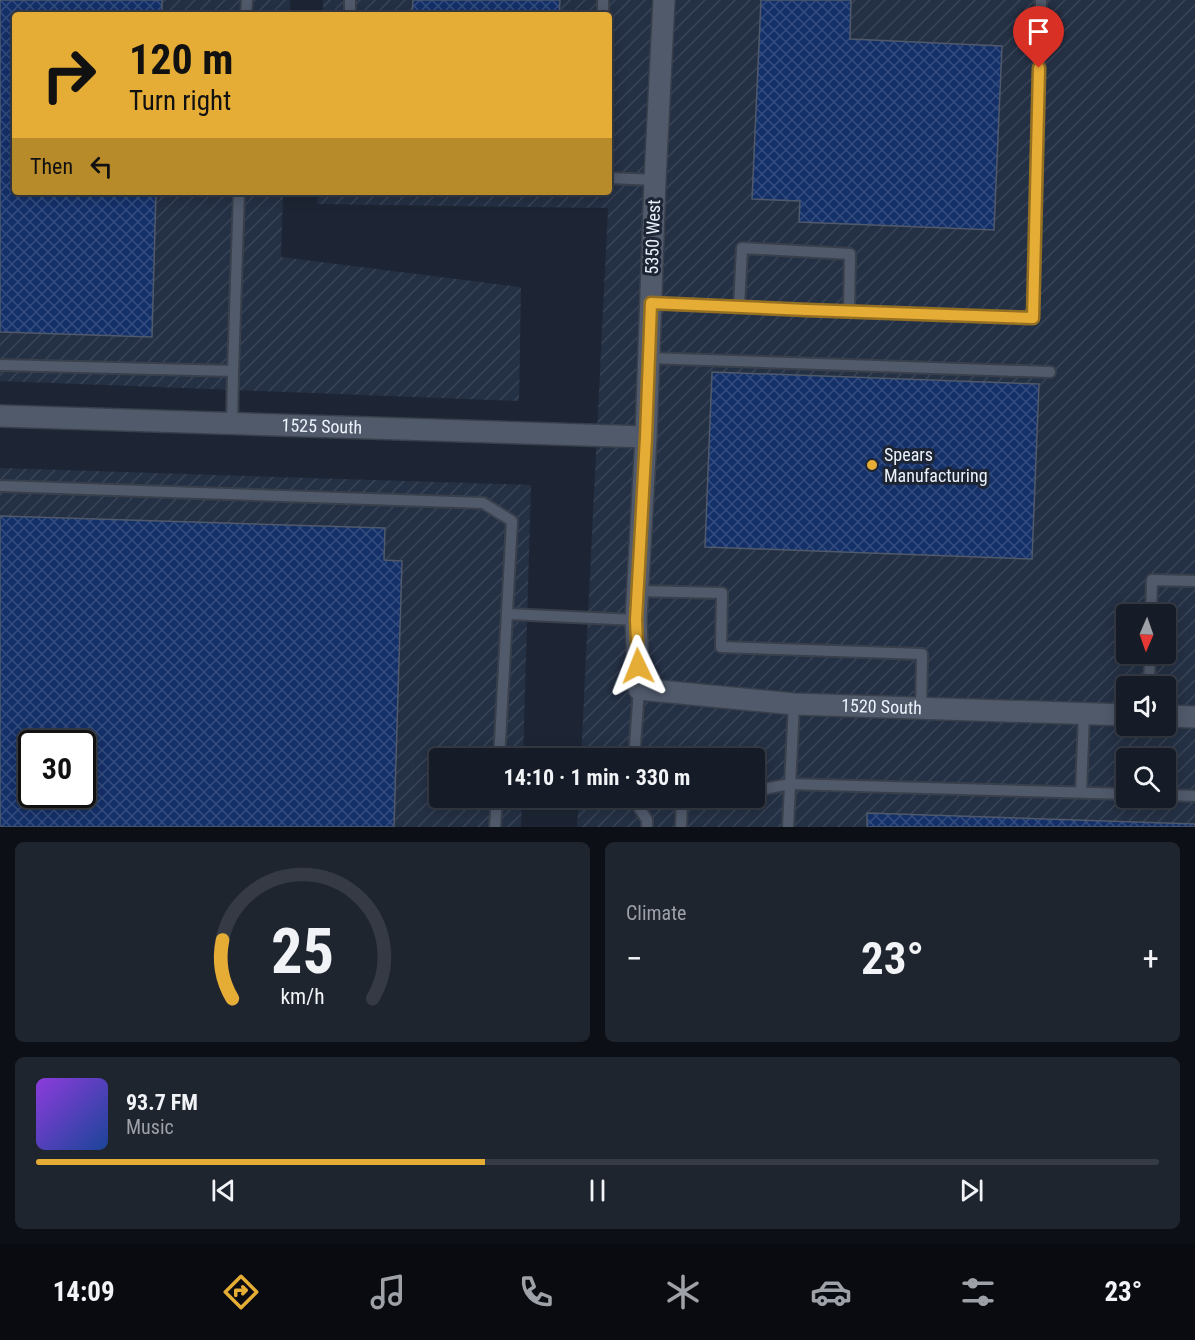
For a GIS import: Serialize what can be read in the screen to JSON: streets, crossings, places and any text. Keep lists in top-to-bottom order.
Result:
{
  "streets": {
    "street": ["5350 West", "1525 South", "1520 South"]
  },
  "crossings": [
    ["5350 West", "1525 South"],
    ["5350 West", "1520 South"]
  ],
  "places": ["Spears Manufacturing"],
  "north": "bottom",
  "page": {
    "turn": ["120 m", "Turn right"],
    "then": "Then",
    "limit": "30",
    "trip": "14:10 · 1 min · 330 m",
    "tile": "Climate",
    "heat": ["−", "23°", "+"],
    "song": ["93.7 FM", "Music"],
    "tabs": ["14:09", "23°"],
    "gauge": ["25", "km/h"]
  }
}
